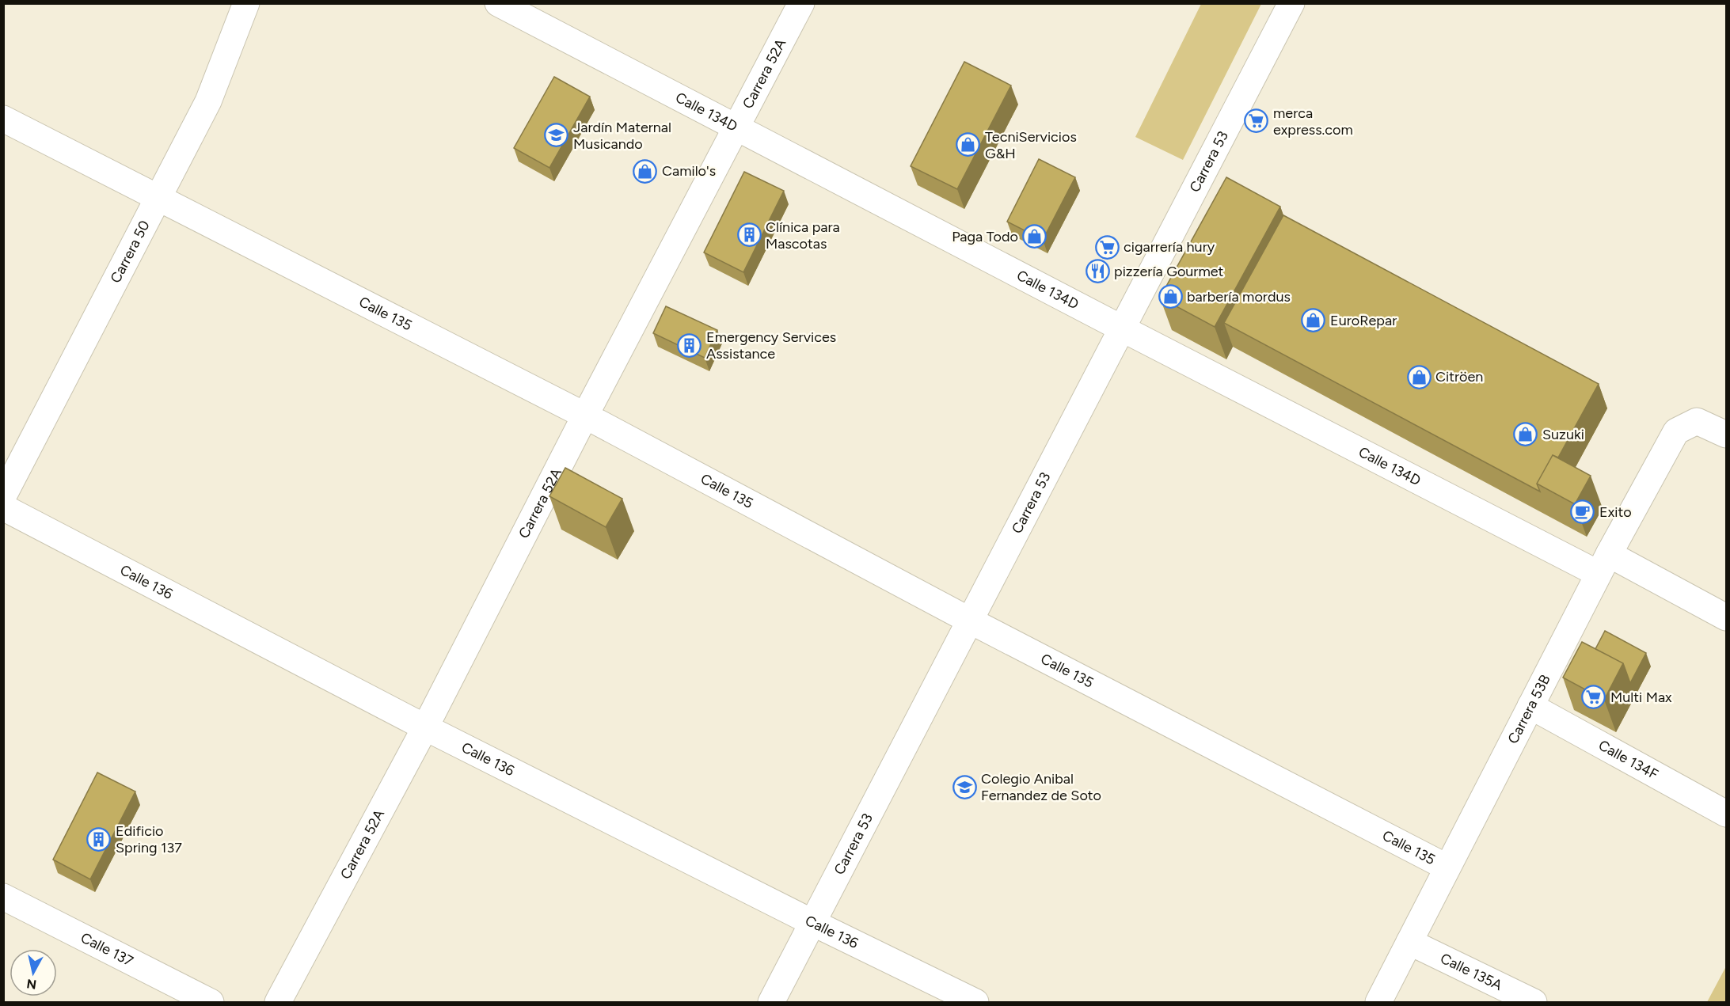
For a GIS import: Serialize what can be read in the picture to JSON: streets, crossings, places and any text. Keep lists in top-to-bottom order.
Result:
{
  "streets": {
    "street": [
      "Carrera 52A",
      "Calle 134D",
      "Carrera 53",
      "Carrera 50",
      "Calle 135",
      "Calle 136",
      "Carrera 53B",
      "Calle 134F",
      "Calle 137",
      "Calle 135A"
    ]
  },
  "crossings": [
    ["Carrera 52A", "Calle 134D"],
    ["Carrera 52A", "Calle 135"],
    ["Carrera 52A", "Calle 136"],
    ["Calle 134D", "Carrera 53"],
    ["Calle 134D", "Carrera 53B"],
    ["Carrera 53", "Calle 135"],
    ["Carrera 53", "Calle 136"],
    ["Carrera 50", "Calle 135"],
    ["Calle 135", "Carrera 53B"],
    ["Carrera 53B", "Calle 134F"],
    ["Carrera 53B", "Calle 135A"]
  ],
  "places": {
    "supermarket": ["merca express.com", "cigarrería hury", "Multi Max"],
    "school or university": ["Jardín Maternal Musicando", "Colegio Anibal Fernandez de Soto"],
    "shop": [
      "TecniServicios G&H",
      "Camilo's",
      "Paga Todo",
      "barbería mordus",
      "EuroRepar",
      "Citröen",
      "Suzuki"
    ],
    "building": ["Clínica para Mascotas", "Emergency Services Assistance", "Edificio Spring 137"],
    "restaurant": ["pizzería Gourmet"],
    "cafe": ["Exito"]
  },
  "north": "bottom"
}
